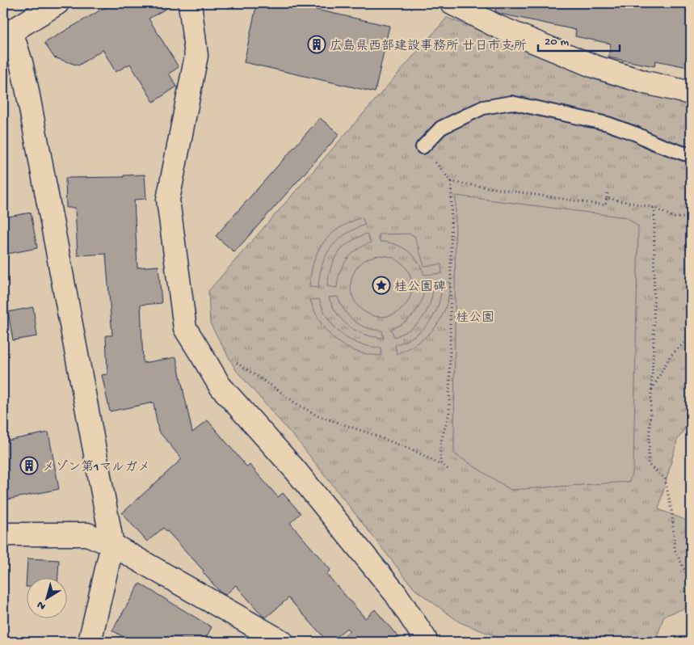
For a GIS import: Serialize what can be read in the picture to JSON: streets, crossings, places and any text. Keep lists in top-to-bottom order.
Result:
{
  "parks": ["桂公園"],
  "places": {
    "building": ["広島県西部建設事務所 廿日市支所", "メゾン第1マルガメ"],
    "place": ["桂公園碑"]
  },
  "scale_bar": "20 m",
  "north": "bottom left"
}
